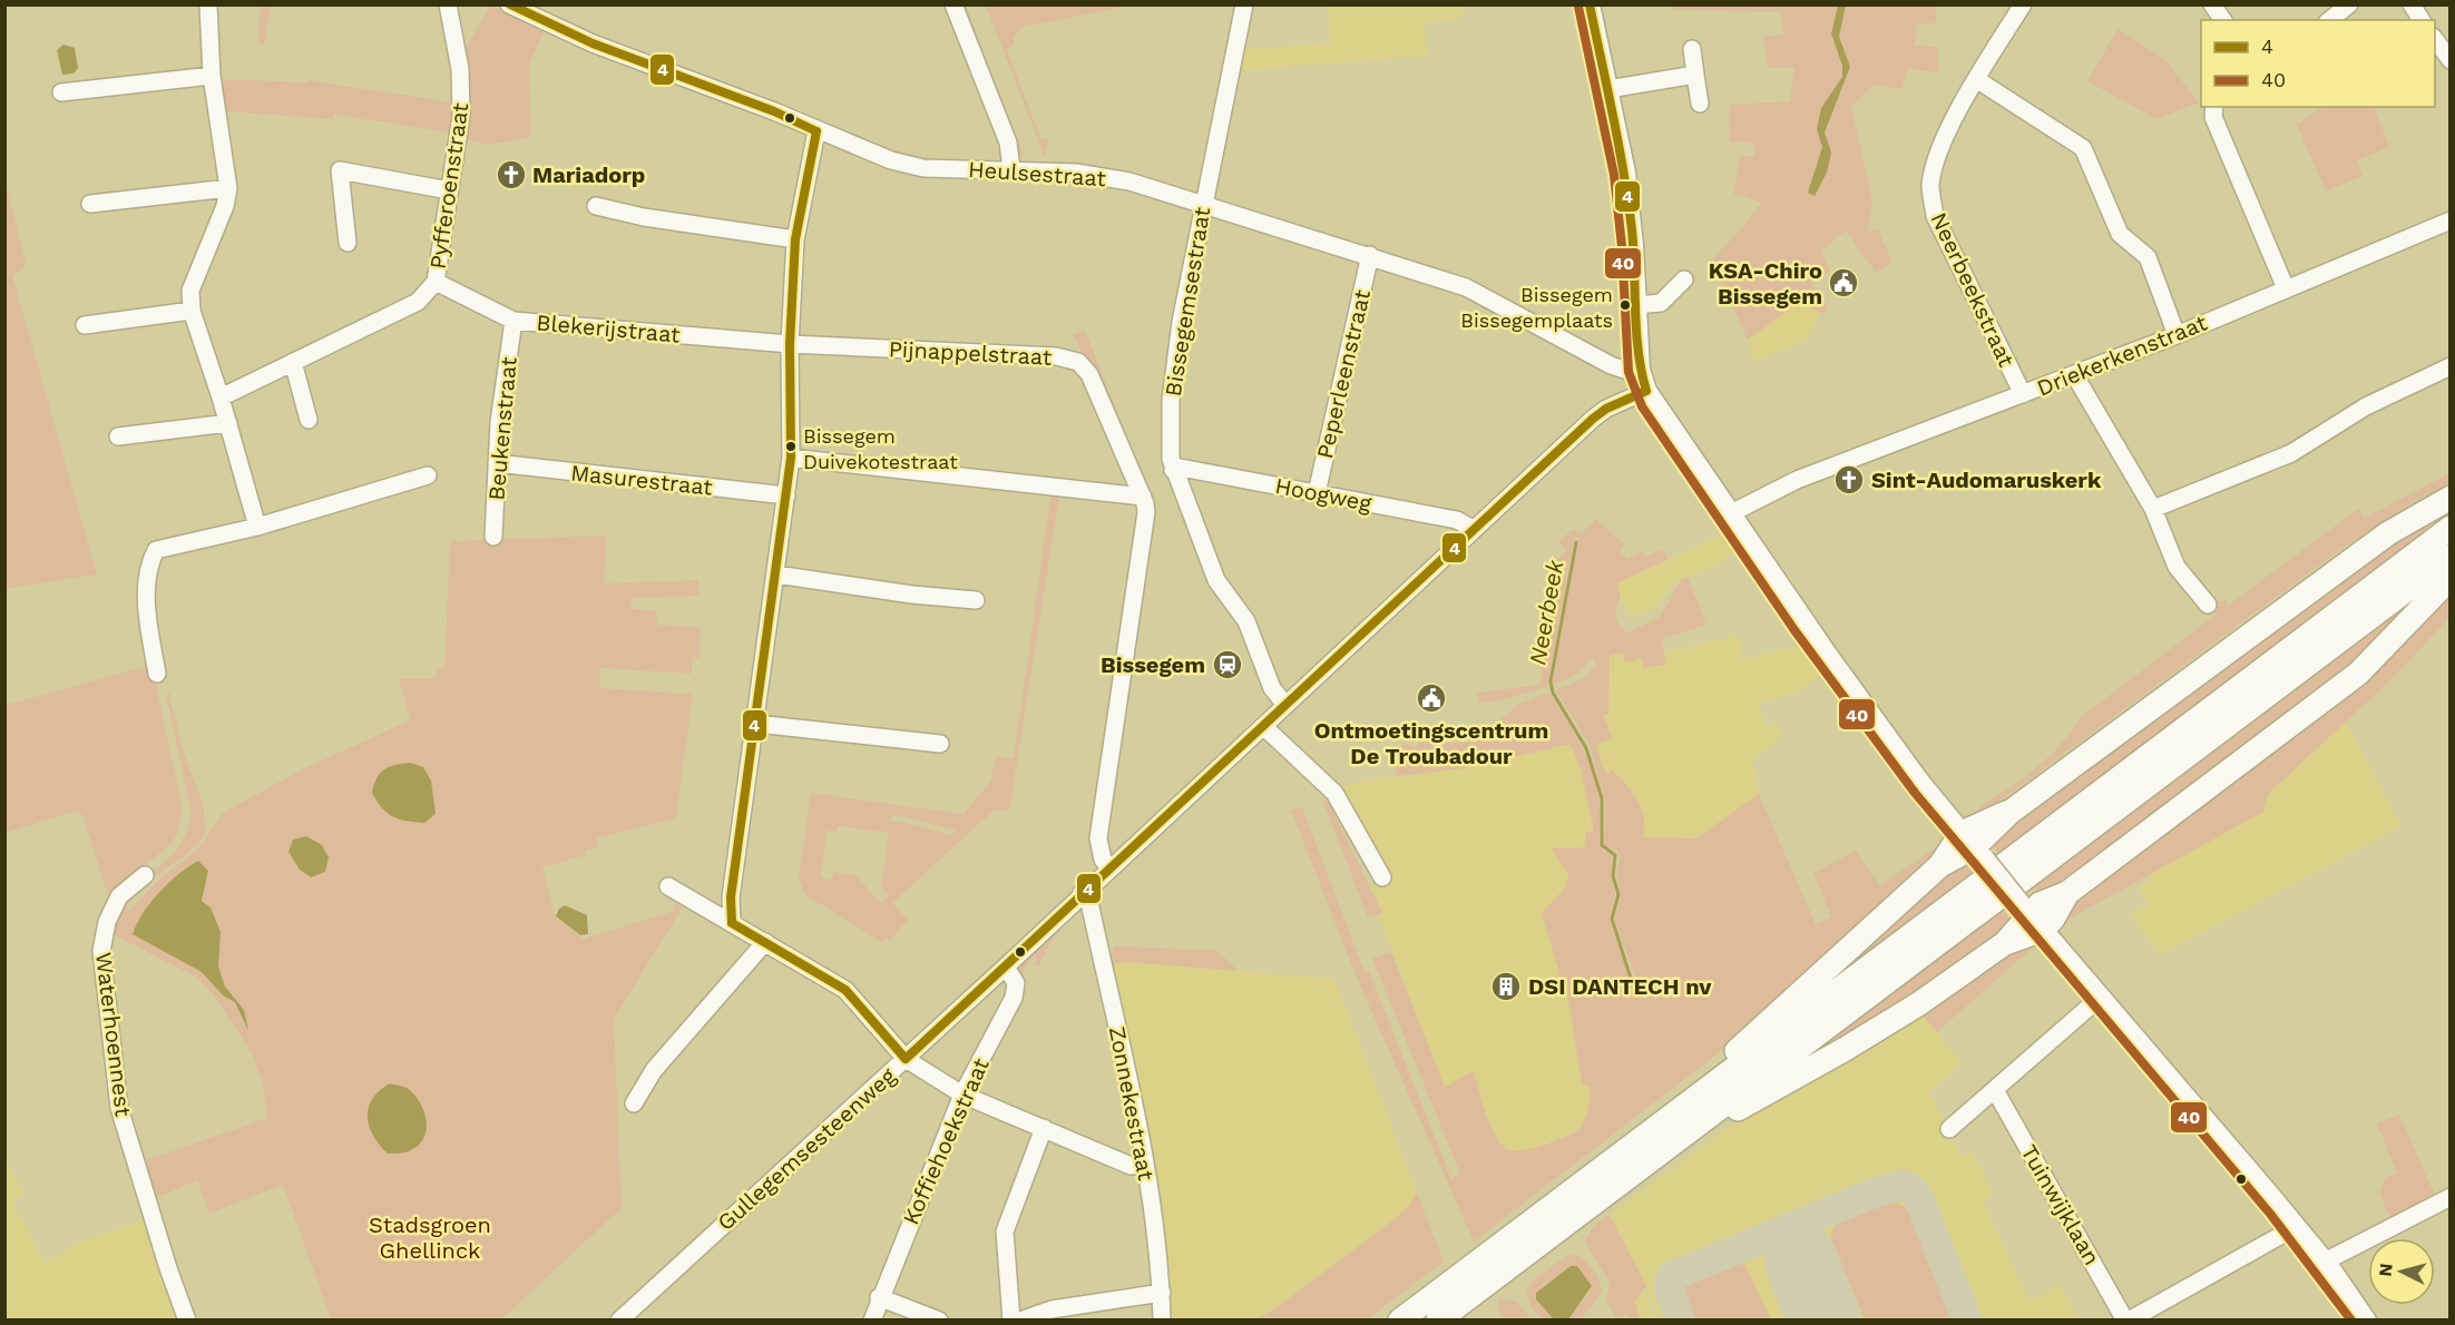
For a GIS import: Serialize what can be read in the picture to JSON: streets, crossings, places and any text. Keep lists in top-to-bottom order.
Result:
{
  "streets": {
    "street": [
      "Heulsestraat",
      "Pyfferoenstraat",
      "Neerbeekstraat",
      "Bissegemsestraat",
      "Blekerijstraat",
      "Pijnappelstraat",
      "Driekerkenstraat",
      "Peperleenstraat",
      "Beukenstraat",
      "Masurestraat",
      "Hoogweg",
      "Waterhoennest",
      "Zonnekestraat",
      "Koffiehoekstraat",
      "Gullegemsesteenweg",
      "Tuinwijklaan"
    ]
  },
  "crossings": [
    ["Heulsestraat", "Bissegemsestraat"],
    ["Heulsestraat", "Peperleenstraat"],
    ["Pyfferoenstraat", "Blekerijstraat"],
    ["Neerbeekstraat", "Driekerkenstraat"],
    ["Bissegemsestraat", "Hoogweg"],
    ["Bissegemsestraat", "Gullegemsesteenweg"],
    ["Blekerijstraat", "Pijnappelstraat"],
    ["Blekerijstraat", "Beukenstraat"],
    ["Peperleenstraat", "Hoogweg"],
    ["Beukenstraat", "Masurestraat"],
    ["Hoogweg", "Gullegemsesteenweg"],
    ["Zonnekestraat", "Gullegemsesteenweg"],
    ["Koffiehoekstraat", "Gullegemsesteenweg"]
  ],
  "water": ["Neerbeek"],
  "parks": ["Stadsgroen Ghellinck"],
  "places": {
    "church": ["Mariadorp", "Sint-Audomaruskerk"],
    "public building": ["KSA-Chiro Bissegem", "Ontmoetingscentrum De Troubadour"],
    "other": ["Bissegem Bissegemplaats", "Bissegem Duivekotestraat"],
    "station": ["Bissegem"],
    "building": ["DSI DANTECH nv"]
  },
  "lines": ["transit line 4", "transit line 40"],
  "legend": ["4", "40"],
  "north": "left"
}
